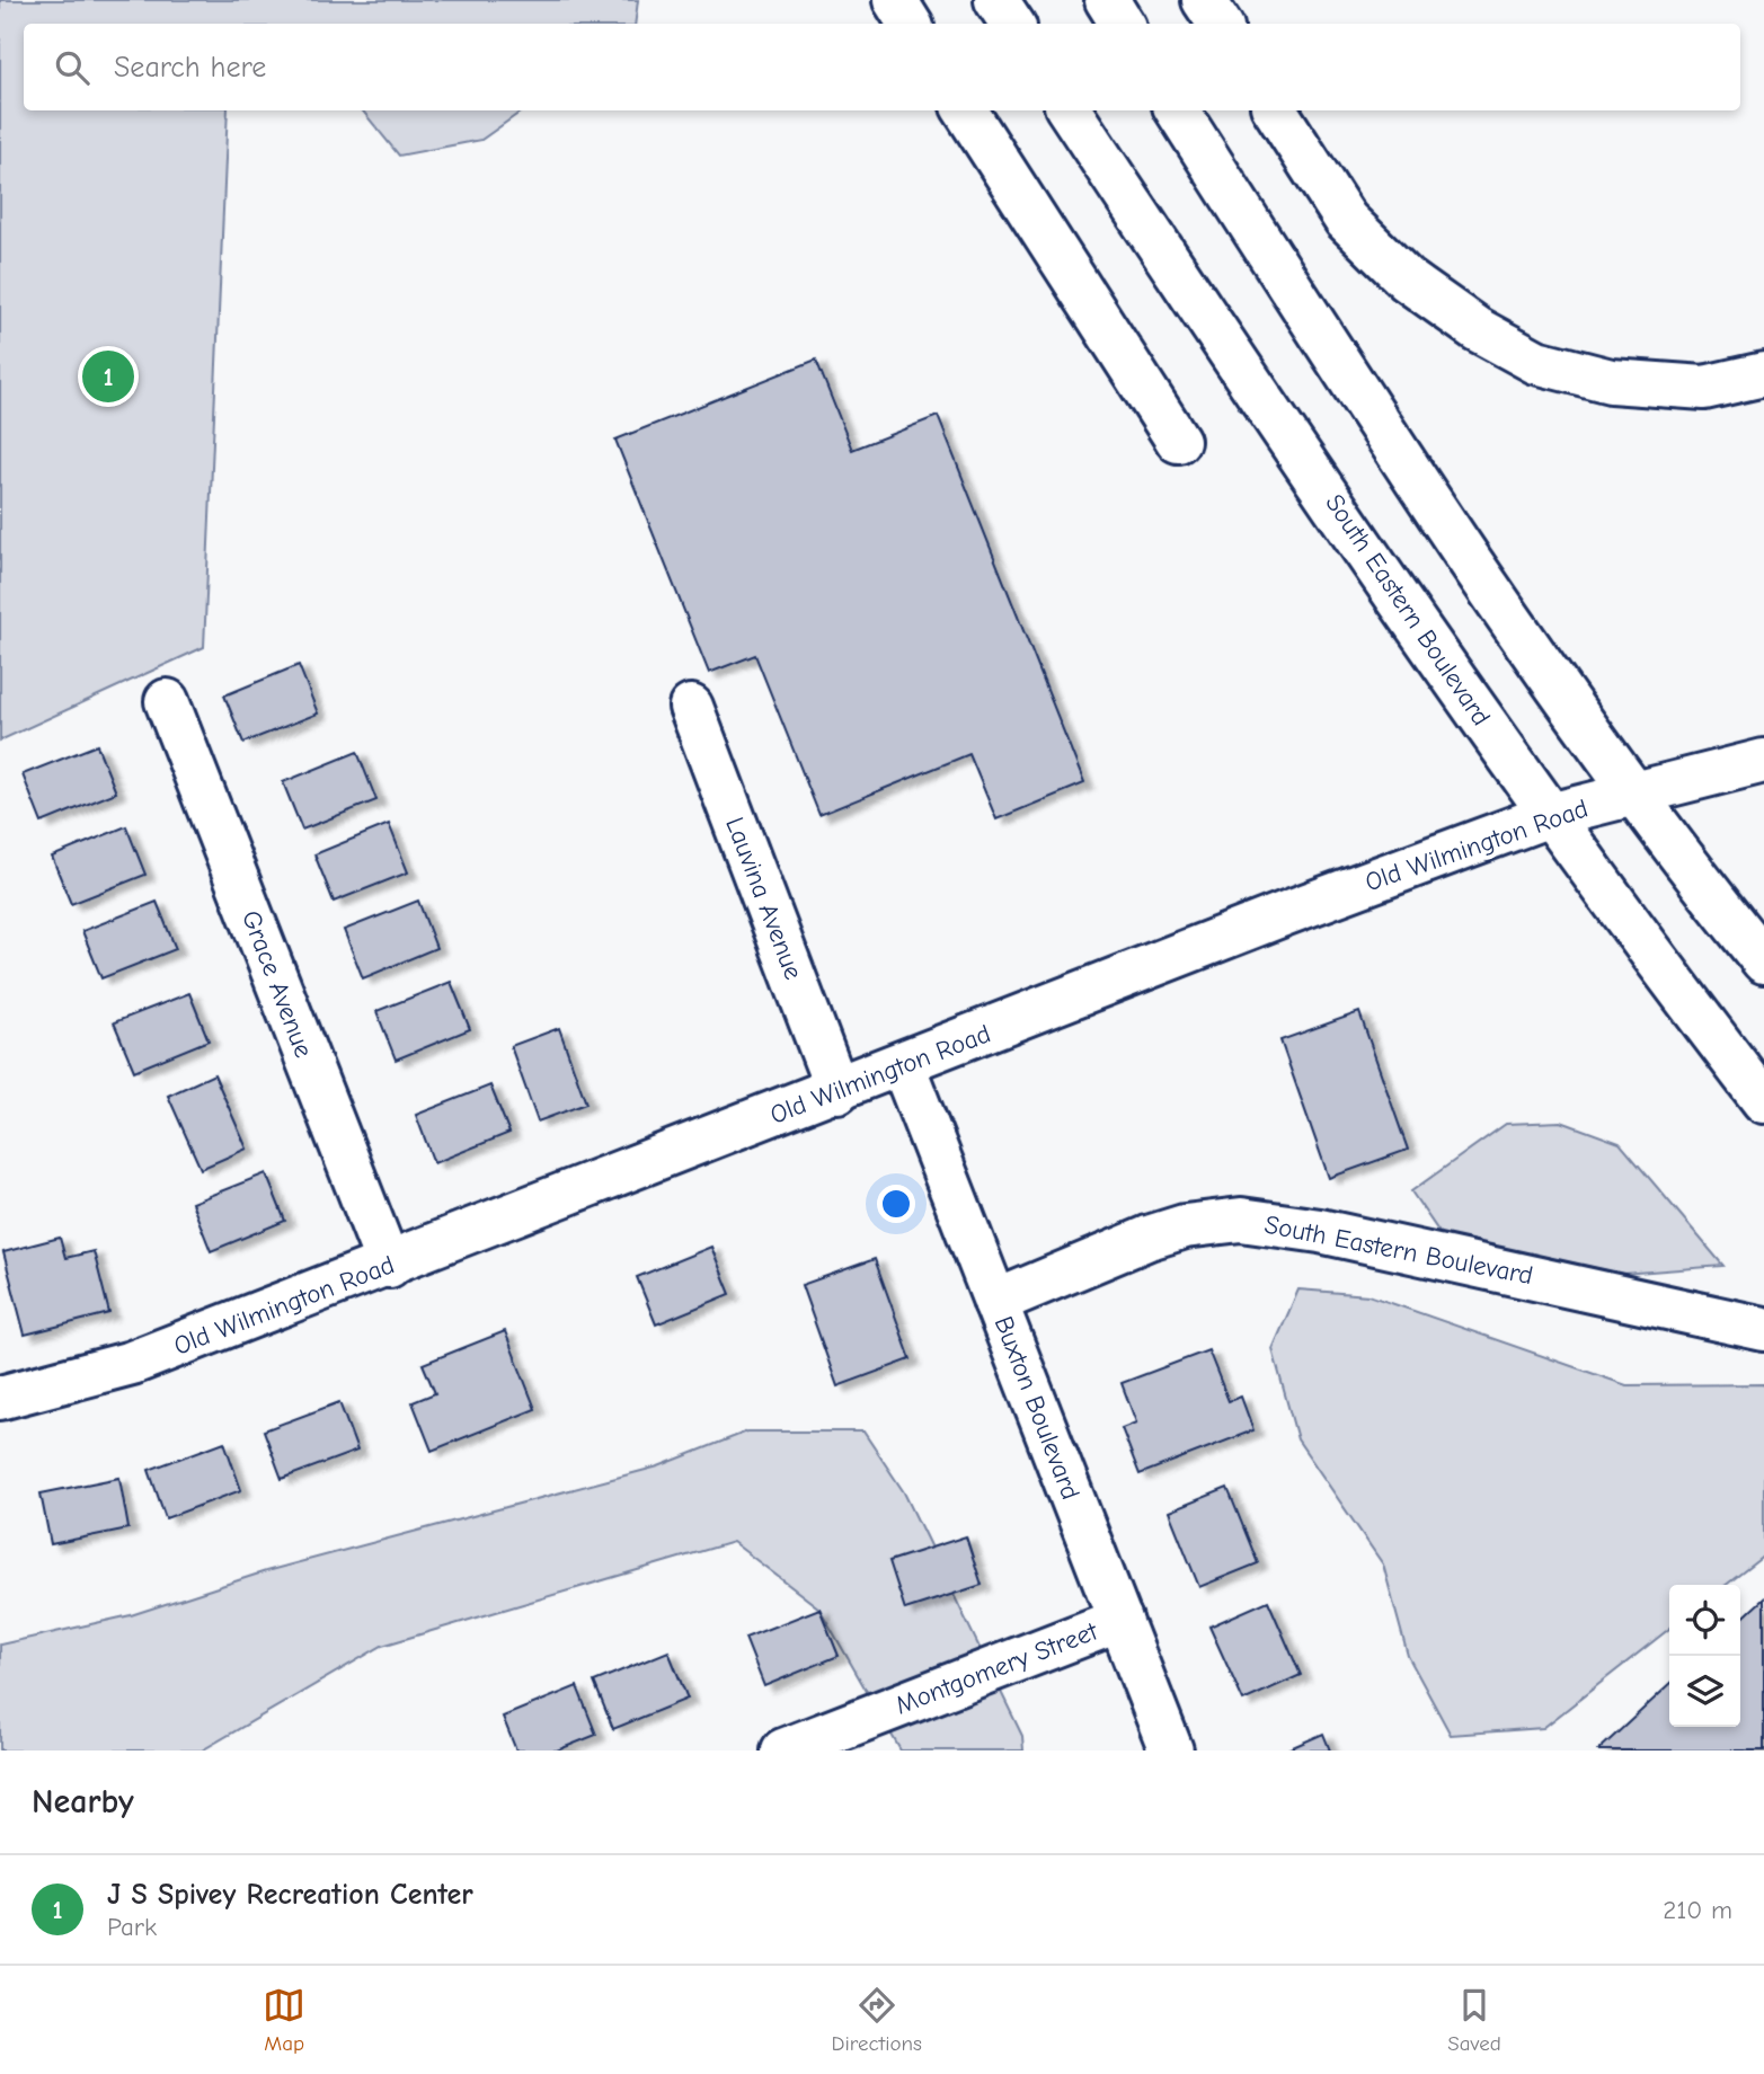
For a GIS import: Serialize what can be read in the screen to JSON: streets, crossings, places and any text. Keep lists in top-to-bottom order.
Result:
{
  "streets": {
    "main road": [
      "South Eastern Boulevard",
      "Old Wilmington Road",
      "Lauvina Avenue",
      "Grace Avenue",
      "Buxton Boulevard",
      "Montgomery Street"
    ]
  },
  "crossings": [
    ["South Eastern Boulevard", "Old Wilmington Road"],
    ["South Eastern Boulevard", "Buxton Boulevard"],
    ["Old Wilmington Road", "Lauvina Avenue"],
    ["Old Wilmington Road", "Grace Avenue"],
    ["Old Wilmington Road", "Buxton Boulevard"],
    ["Buxton Boulevard", "Montgomery Street"]
  ],
  "page": {
    "search": "Search here",
    "pins": "1",
    "heading": "Nearby",
    "list": [
      {
        "mark": "1",
        "name": "J S Spivey Recreation Center",
        "note": "Park",
        "value": "210 m"
      }
    ],
    "nav": ["Map", "Directions", "Saved"]
  }
}
